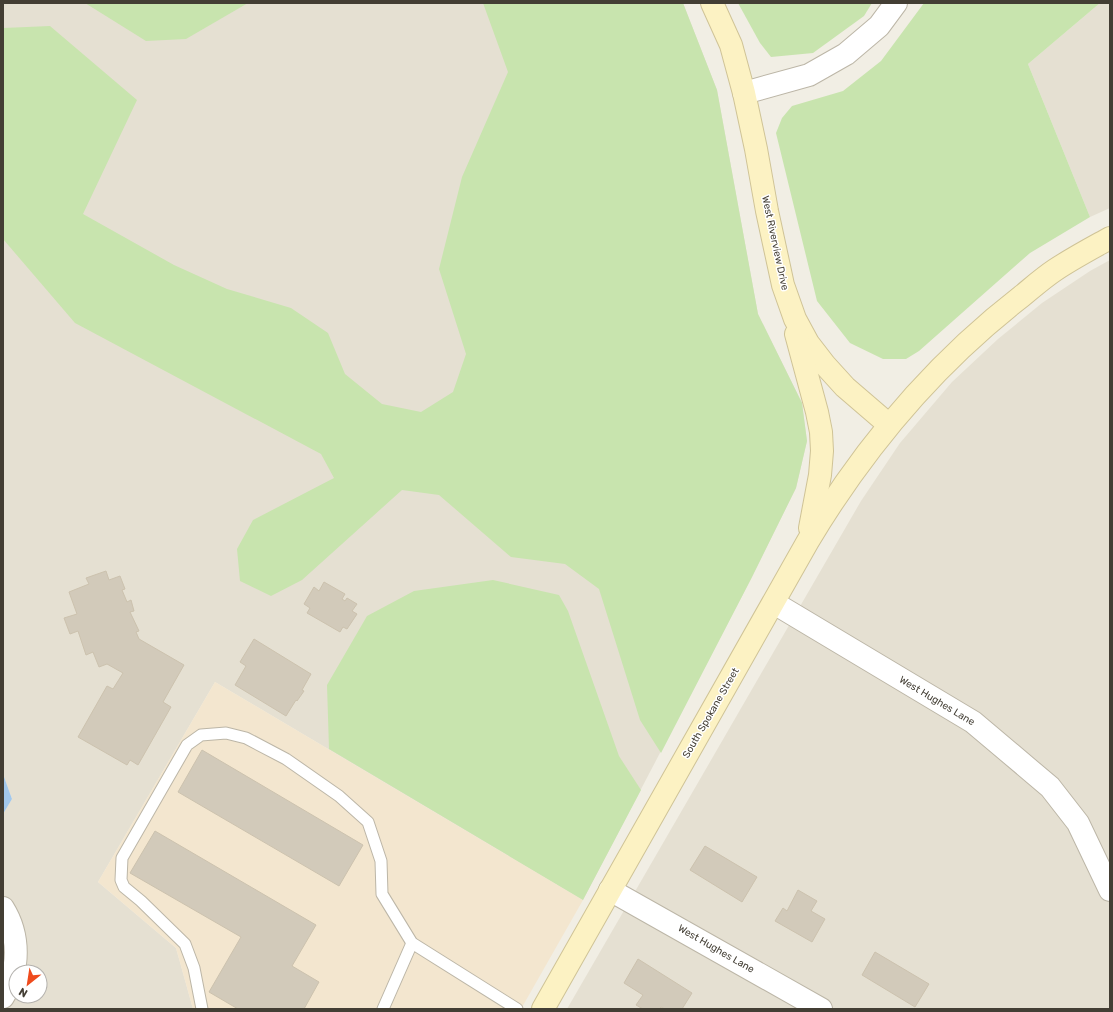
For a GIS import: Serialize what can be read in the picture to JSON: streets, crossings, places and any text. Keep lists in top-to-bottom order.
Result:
{
  "streets": {
    "street": ["West Riverview Drive", "West Hughes Lane", "South Spokane Street"]
  },
  "crossings": [
    ["West Riverview Drive", "South Spokane Street"],
    ["West Hughes Lane", "South Spokane Street"]
  ],
  "north": "bottom left"
}
